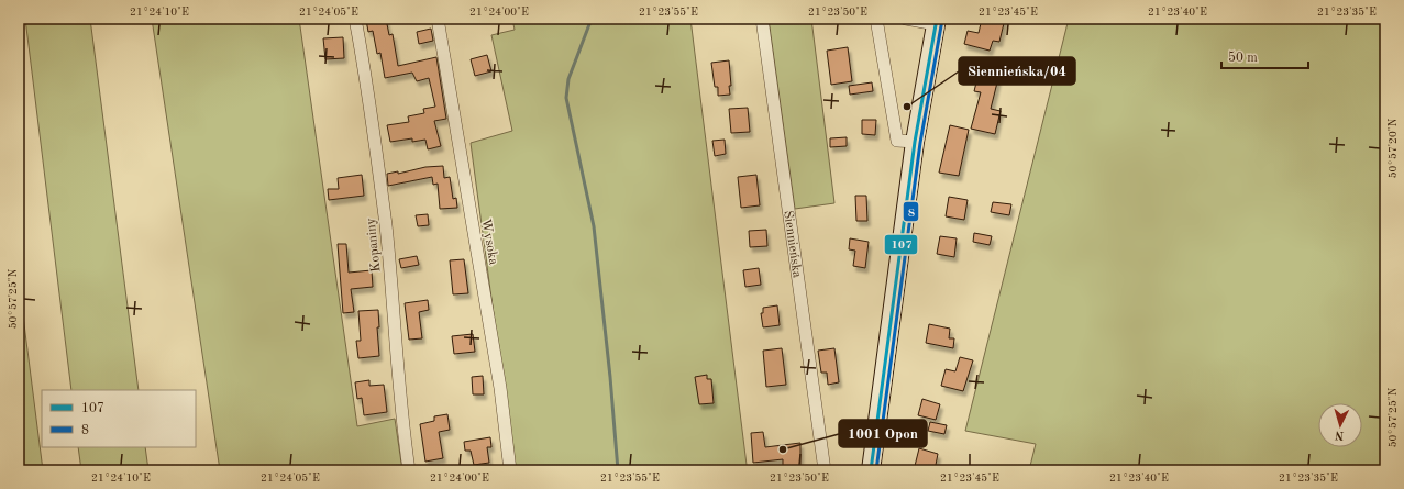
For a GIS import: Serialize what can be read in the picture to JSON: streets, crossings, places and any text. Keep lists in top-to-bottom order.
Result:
{
  "streets": {
    "street": ["Wysoka", "Kopaniny", "Siennieńska"]
  },
  "places": ["Siennieńska/04", "1001 Opon"],
  "lines": ["transit line 107", "transit line 8"],
  "legend": ["107", "8"],
  "scale_bar": "50 m",
  "north": "bottom",
  "coordinates": [
    "21°24'10\"E",
    "21°24'05\"E",
    "21°24'00\"E",
    "21°23'55\"E",
    "21°23'50\"E",
    "21°23'45\"E",
    "21°23'40\"E",
    "21°23'35\"E",
    "50°57'20\"N",
    "50°57'25\"N"
  ]
}
